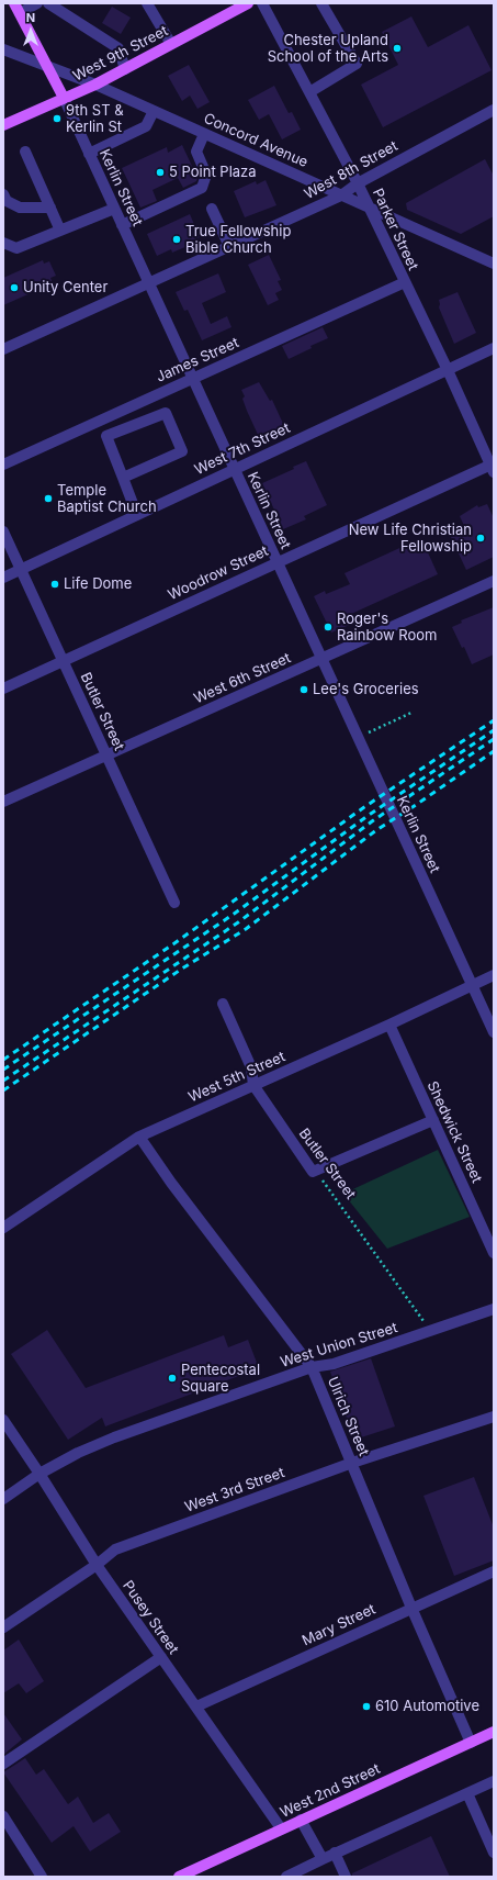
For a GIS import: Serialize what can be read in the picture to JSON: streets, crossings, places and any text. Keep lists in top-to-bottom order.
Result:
{
  "streets": {
    "main road": ["West 9th Street", "Kerlin Street", "West 2nd Street"],
    "street": [
      "Concord Avenue",
      "West 8th Street",
      "Parker Street",
      "James Street",
      "West 7th Street",
      "Woodrow Street",
      "West 6th Street",
      "Butler Street",
      "West 5th Street",
      "Shedwick Street",
      "West Union Street",
      "Ulrich Street",
      "West 3rd Street",
      "Pusey Street",
      "Mary Street"
    ]
  },
  "crossings": [
    ["West 9th Street", "Concord Avenue"],
    ["West 9th Street", "Kerlin Street"],
    ["Concord Avenue", "West 8th Street"],
    ["Concord Avenue", "Kerlin Street"],
    ["Concord Avenue", "Parker Street"],
    ["West 8th Street", "Kerlin Street"],
    ["West 8th Street", "Parker Street"],
    ["Kerlin Street", "James Street"],
    ["Kerlin Street", "West 7th Street"],
    ["Kerlin Street", "Woodrow Street"],
    ["Kerlin Street", "West 6th Street"],
    ["Kerlin Street", "West 5th Street"],
    ["Parker Street", "James Street"],
    ["Parker Street", "West 7th Street"],
    ["Parker Street", "Woodrow Street"],
    ["West 7th Street", "Butler Street"],
    ["Woodrow Street", "Butler Street"],
    ["West 6th Street", "Butler Street"],
    ["Butler Street", "West 5th Street"],
    ["Butler Street", "West Union Street"],
    ["West 5th Street", "Shedwick Street"],
    ["West 5th Street", "Ulrich Street"],
    ["West Union Street", "Ulrich Street"],
    ["West Union Street", "Pusey Street"],
    ["Ulrich Street", "West 3rd Street"],
    ["Ulrich Street", "Mary Street"],
    ["Ulrich Street", "West 2nd Street"],
    ["West 3rd Street", "Pusey Street"],
    ["Pusey Street", "Mary Street"],
    ["Pusey Street", "West 2nd Street"]
  ],
  "places": [
    "Chester Upland School of the Arts",
    "9th ST & Kerlin St",
    "5 Point Plaza",
    "True Fellowship Bible Church",
    "Unity Center",
    "Temple Baptist Church",
    "New Life Christian Fellowship",
    "Life Dome",
    "Roger's Rainbow Room",
    "Lee's Groceries",
    "Pentecostal Square",
    "610 Automotive"
  ],
  "north": "top"
}
